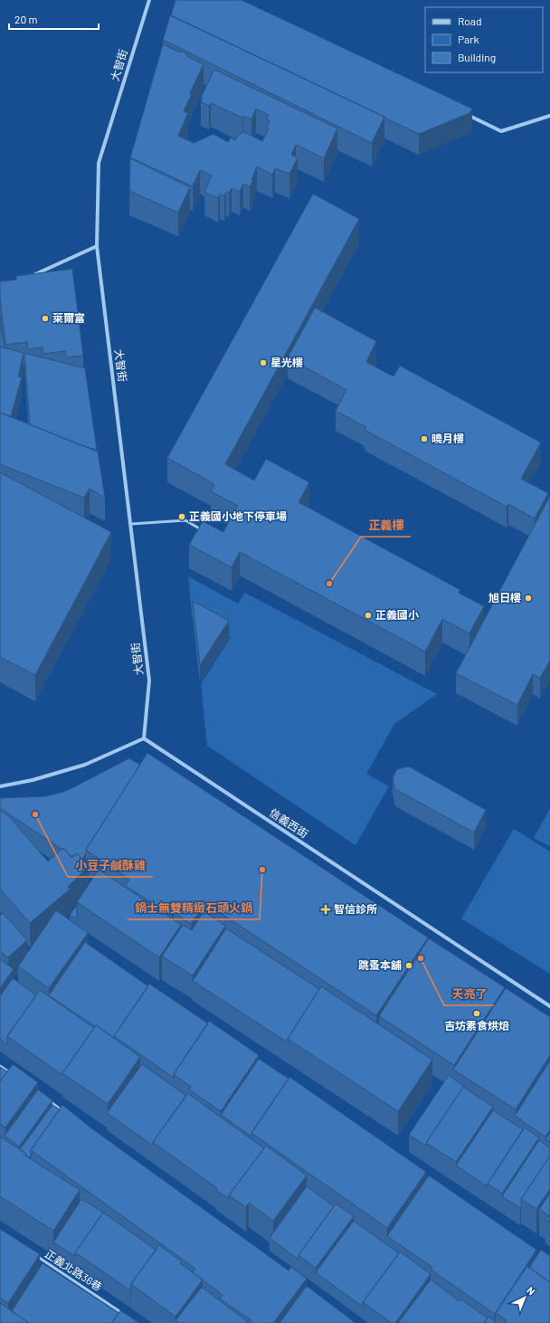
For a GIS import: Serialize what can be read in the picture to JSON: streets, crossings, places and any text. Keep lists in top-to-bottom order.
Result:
{
  "streets": {
    "street": ["大智街", "信義西街"],
    "lane": ["正義北路36巷"]
  },
  "crossings": [
    ["大智街", "信義西街"]
  ],
  "places": {
    "other": [
      "萊爾富",
      "星光樓",
      "曉月樓",
      "正義國小地下停車場",
      "正義樓",
      "旭日樓",
      "正義國小",
      "小豆子鹹酥雞",
      "鍋士無雙精緻石頭火鍋",
      "天亮了",
      "跳蚤本舖",
      "吉坊素食烘焙"
    ],
    "health": ["智信診所"]
  },
  "legend": ["Road", "Park", "Building"],
  "scale_bar": "20 m",
  "north": "top right"
}
